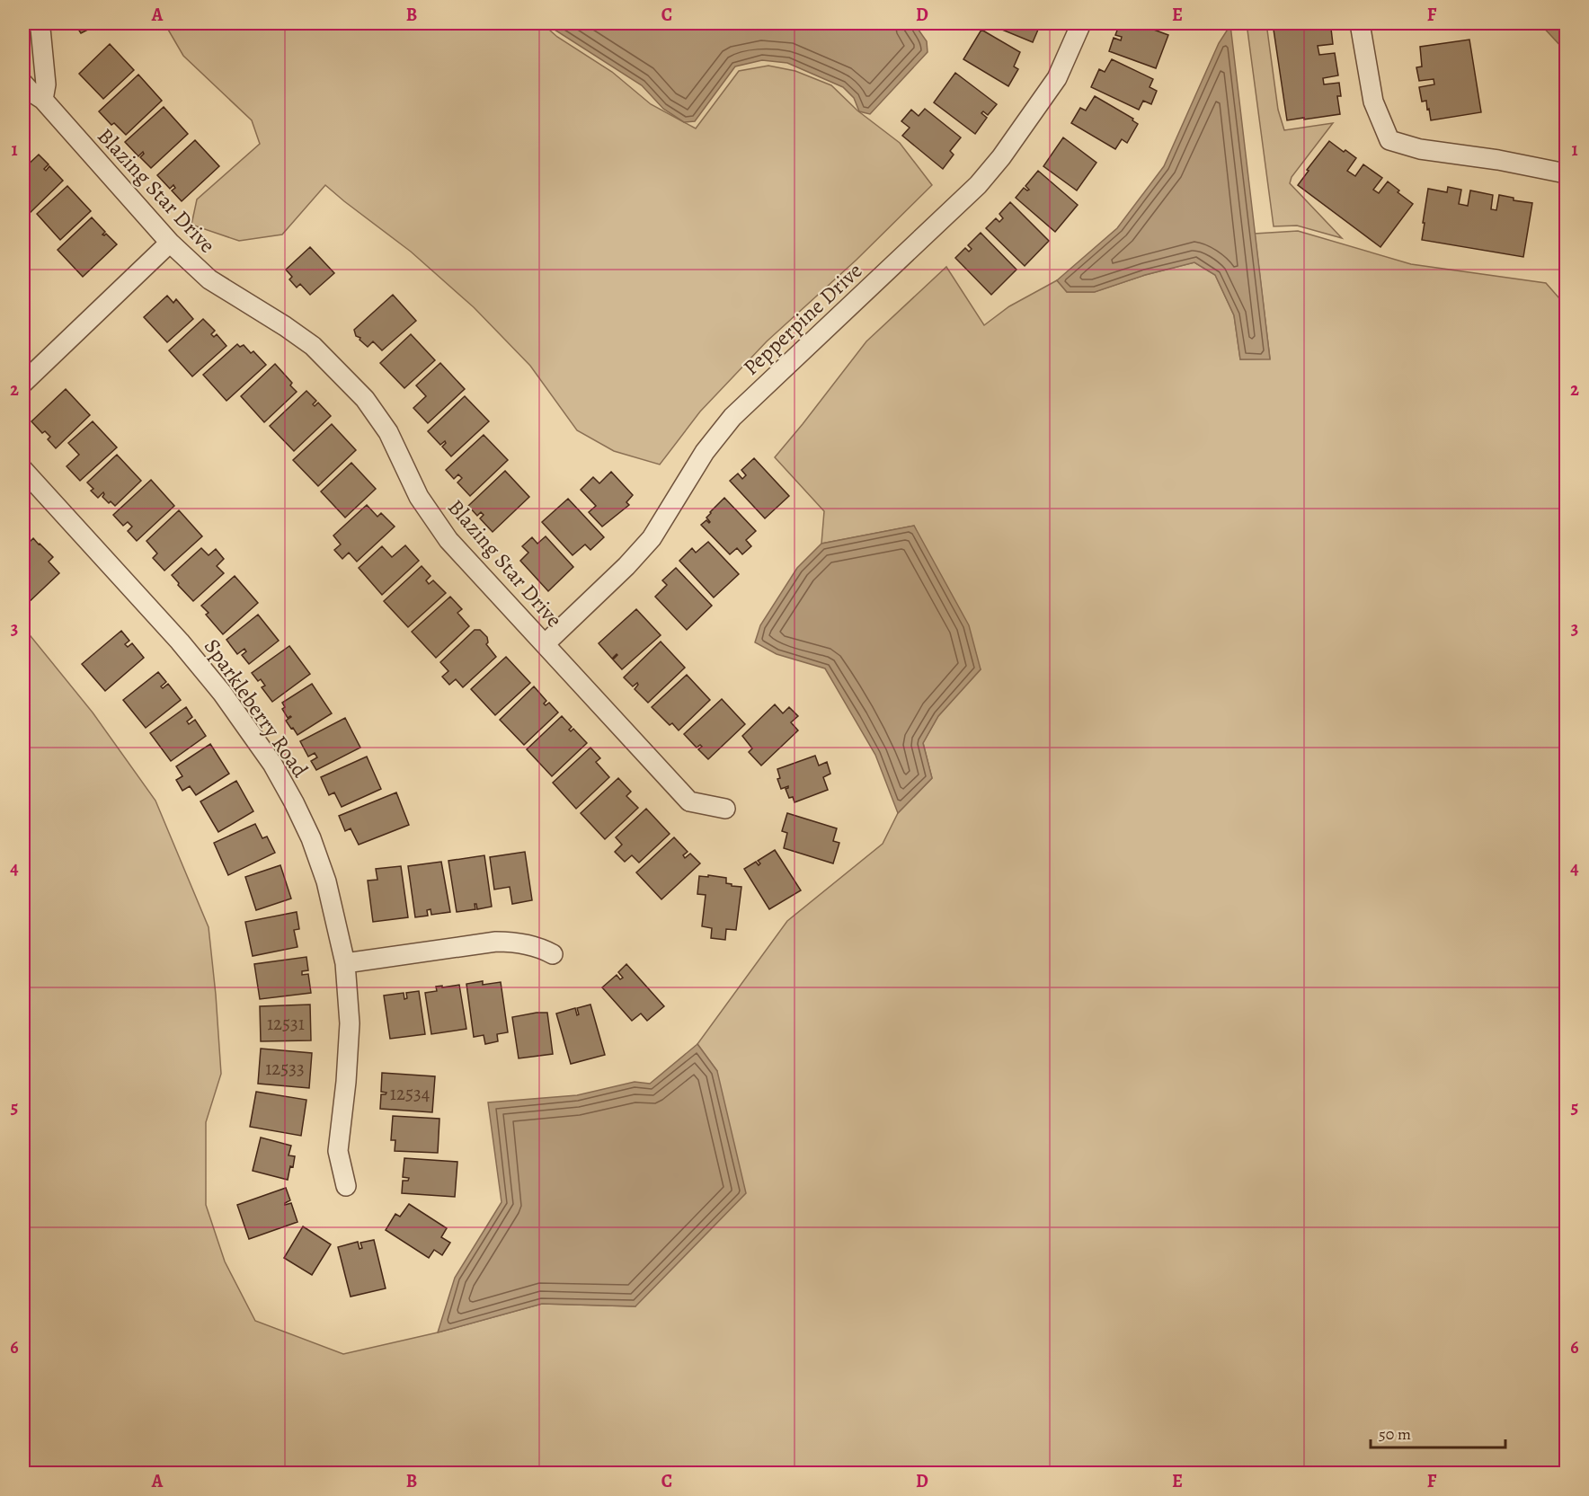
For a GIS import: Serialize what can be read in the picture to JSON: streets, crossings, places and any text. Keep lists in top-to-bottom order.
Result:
{
  "streets": {
    "street": ["Blazing Star Drive", "Pepperpine Drive", "Sparkleberry Road"]
  },
  "crossings": [
    ["Blazing Star Drive", "Pepperpine Drive"]
  ],
  "house_numbers": ["12531", "12533", "12534"],
  "scale_bar": "50 m",
  "grid": {
    "columns": [
      "A",
      "B",
      "C",
      "D",
      "E",
      "F"
    ],
    "rows": [
      "1",
      "2",
      "3",
      "4",
      "5",
      "6"
    ]
  }
}
